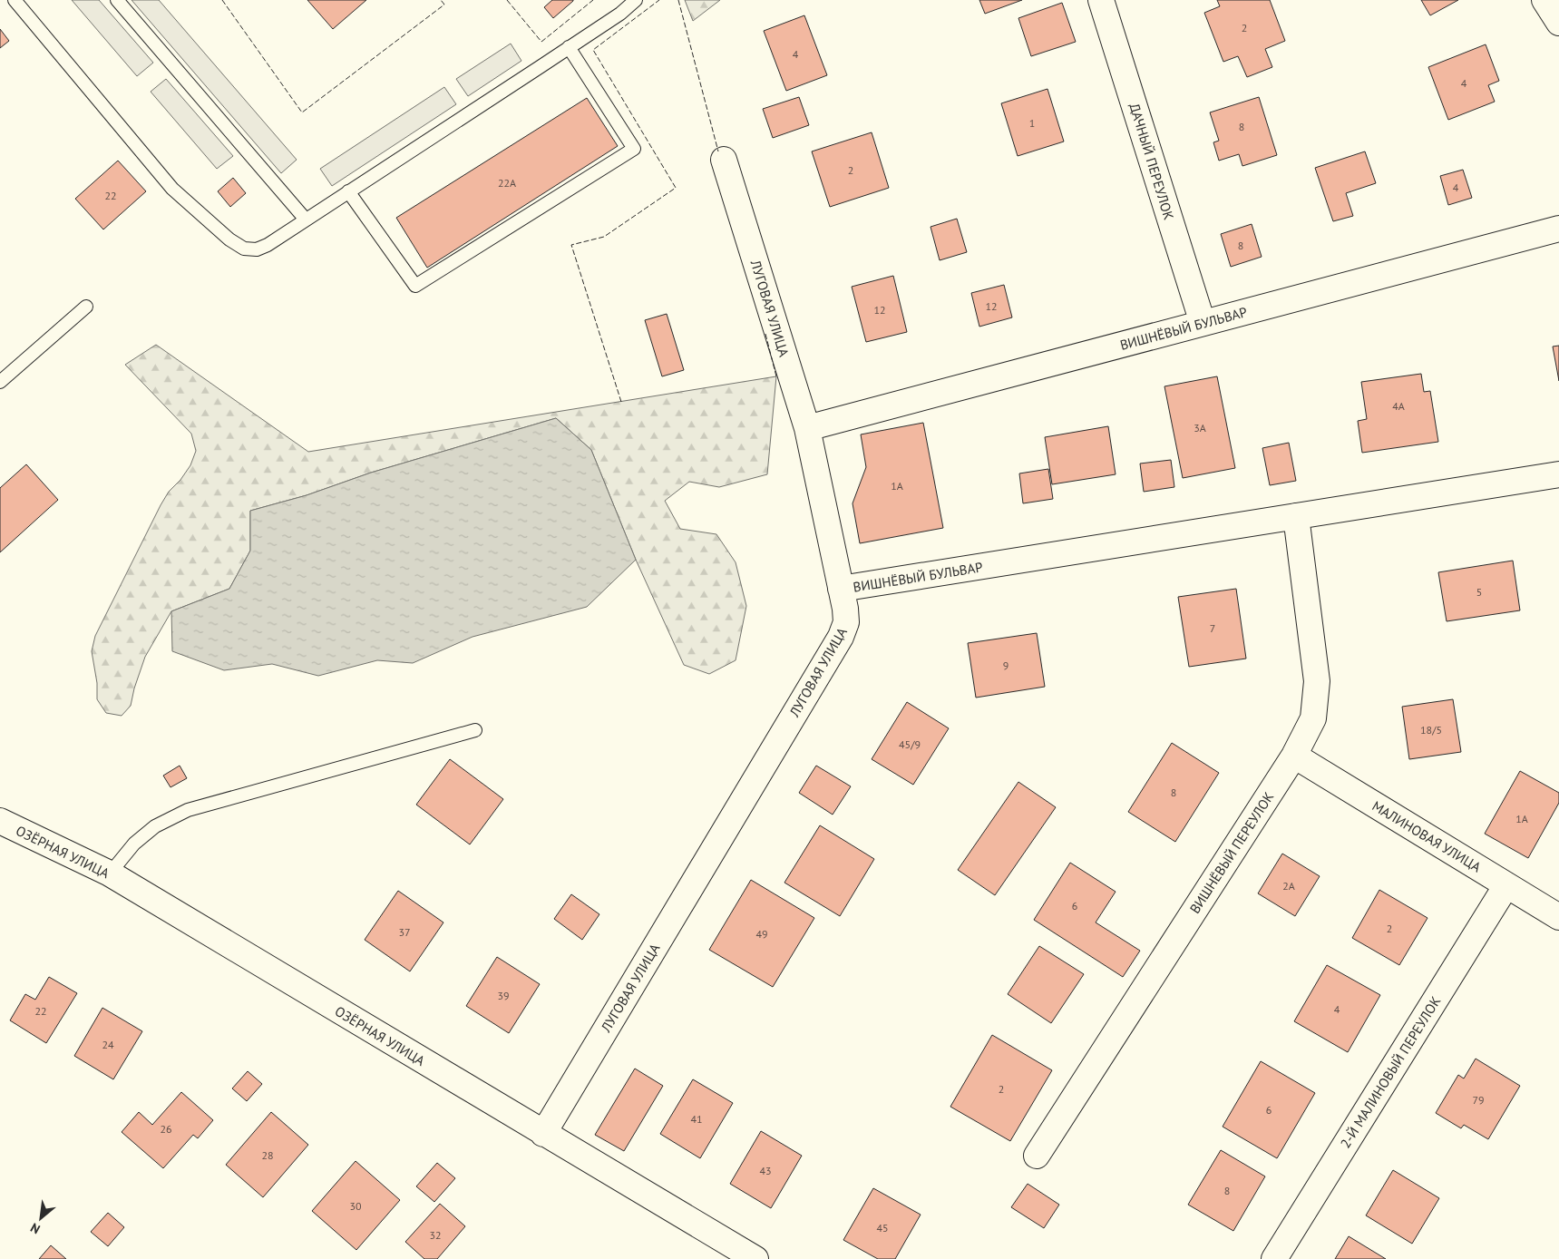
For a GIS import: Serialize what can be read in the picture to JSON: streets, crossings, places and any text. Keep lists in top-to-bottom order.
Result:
{
  "streets": {
    "street": [
      "ДАЧНЫЙ ПЕРЕУЛОК",
      "ЛУГОВАЯ УЛИЦА",
      "ВИШНЁВЫЙ БУЛЬВАР",
      "МАЛИНОВАЯ УЛИЦА",
      "ОЗЁРНАЯ УЛИЦА",
      "ВИШНЁВЫЙ ПЕРЕУЛОК",
      "2-Й МАЛИНОВЫЙ ПЕРЕУЛОК"
    ]
  },
  "crossings": [
    ["ДАЧНЫЙ ПЕРЕУЛОК", "ВИШНЁВЫЙ БУЛЬВАР"],
    ["ЛУГОВАЯ УЛИЦА", "ВИШНЁВЫЙ БУЛЬВАР"],
    ["ЛУГОВАЯ УЛИЦА", "ОЗЁРНАЯ УЛИЦА"],
    ["ВИШНЁВЫЙ БУЛЬВАР", "ВИШНЁВЫЙ ПЕРЕУЛОК"],
    ["МАЛИНОВАЯ УЛИЦА", "ВИШНЁВЫЙ ПЕРЕУЛОК"],
    ["МАЛИНОВАЯ УЛИЦА", "2-Й МАЛИНОВЫЙ ПЕРЕУЛОК"]
  ],
  "house_numbers": [
    "2",
    "4",
    "4",
    "1",
    "8",
    "2",
    "22А",
    "4",
    "22",
    "8",
    "12",
    "12",
    "4А",
    "3А",
    "1А",
    "5",
    "7",
    "9",
    "18/5",
    "45/9",
    "8",
    "1А",
    "2А",
    "6",
    "2",
    "37",
    "49",
    "39",
    "4",
    "22",
    "24",
    "2",
    "79",
    "6",
    "41",
    "26",
    "28",
    "43",
    "8",
    "30",
    "45",
    "32"
  ],
  "north": "bottom left"
}
